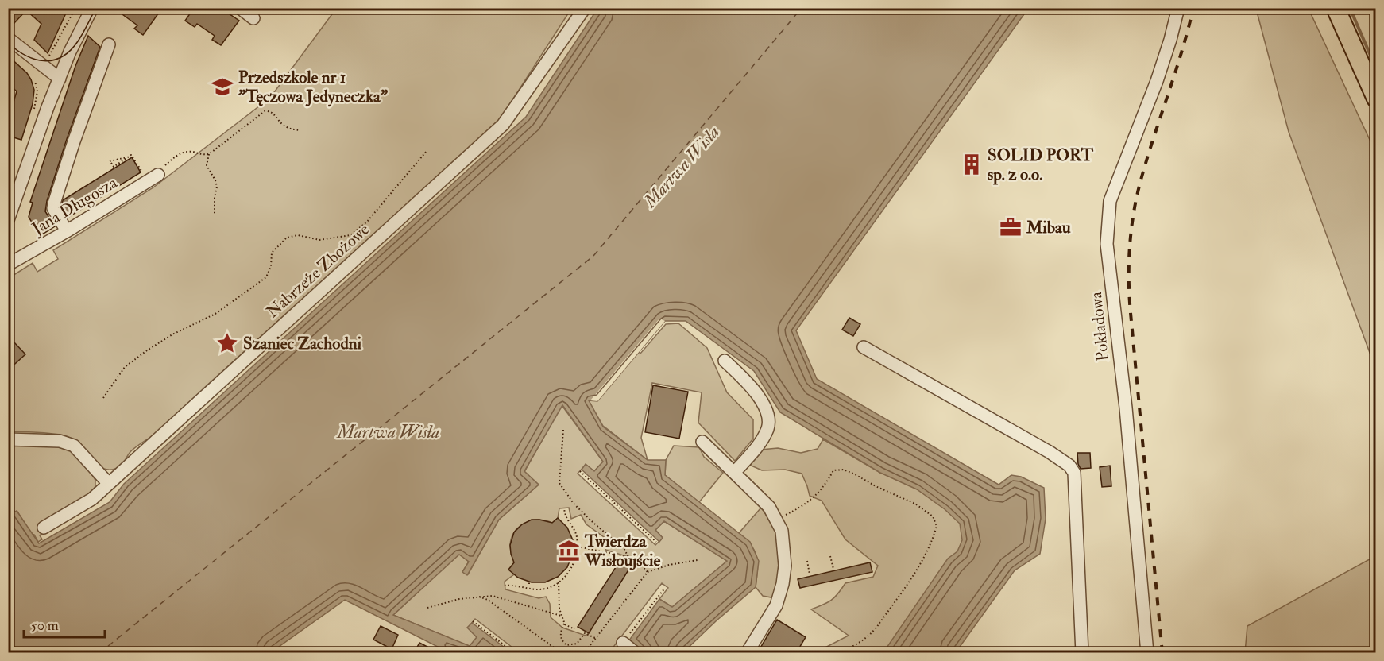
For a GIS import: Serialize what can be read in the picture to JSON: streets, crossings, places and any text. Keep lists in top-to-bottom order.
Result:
{
  "streets": {
    "street": ["Jana Długosza", "Nabrzeże Zbożowe", "Pokładowa"]
  },
  "water": ["Martwa Wisła"],
  "places": {
    "school or university": ["Przedszkole nr 1 \"Tęczowa Jedyneczka\""],
    "building": ["SOLID PORT sp. z o.o."],
    "office": ["Mibau"],
    "place": ["Szaniec Zachodni"],
    "museum": ["Twierdza Wisłoujście"]
  },
  "scale_bar": "50 m"
}
